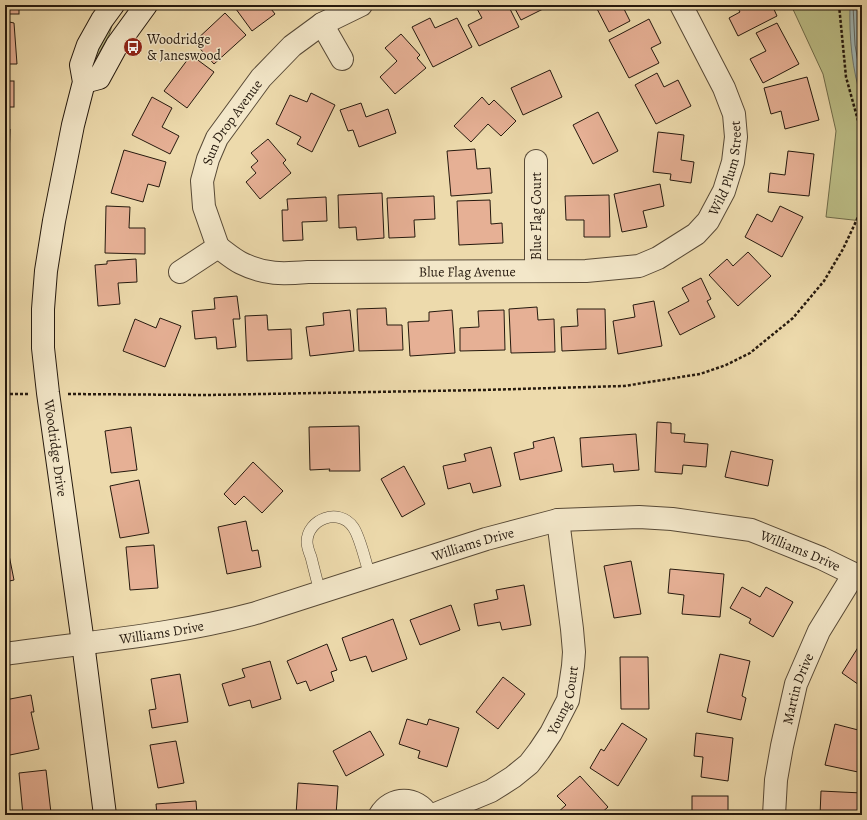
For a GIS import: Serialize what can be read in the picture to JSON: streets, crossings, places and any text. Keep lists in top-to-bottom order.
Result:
{
  "streets": {
    "street": [
      "Sun Drop Avenue",
      "Wild Plum Street",
      "Blue Flag Court",
      "Blue Flag Avenue",
      "Woodridge Drive",
      "Williams Drive",
      "Martin Drive",
      "Young Court"
    ]
  },
  "crossings": [
    ["Sun Drop Avenue", "Blue Flag Avenue"],
    ["Wild Plum Street", "Blue Flag Avenue"],
    ["Blue Flag Court", "Blue Flag Avenue"],
    ["Woodridge Drive", "Williams Drive"],
    ["Williams Drive", "Martin Drive"],
    ["Williams Drive", "Young Court"]
  ],
  "places": {
    "bus stop": ["Woodridge & Janeswood"]
  }
}
